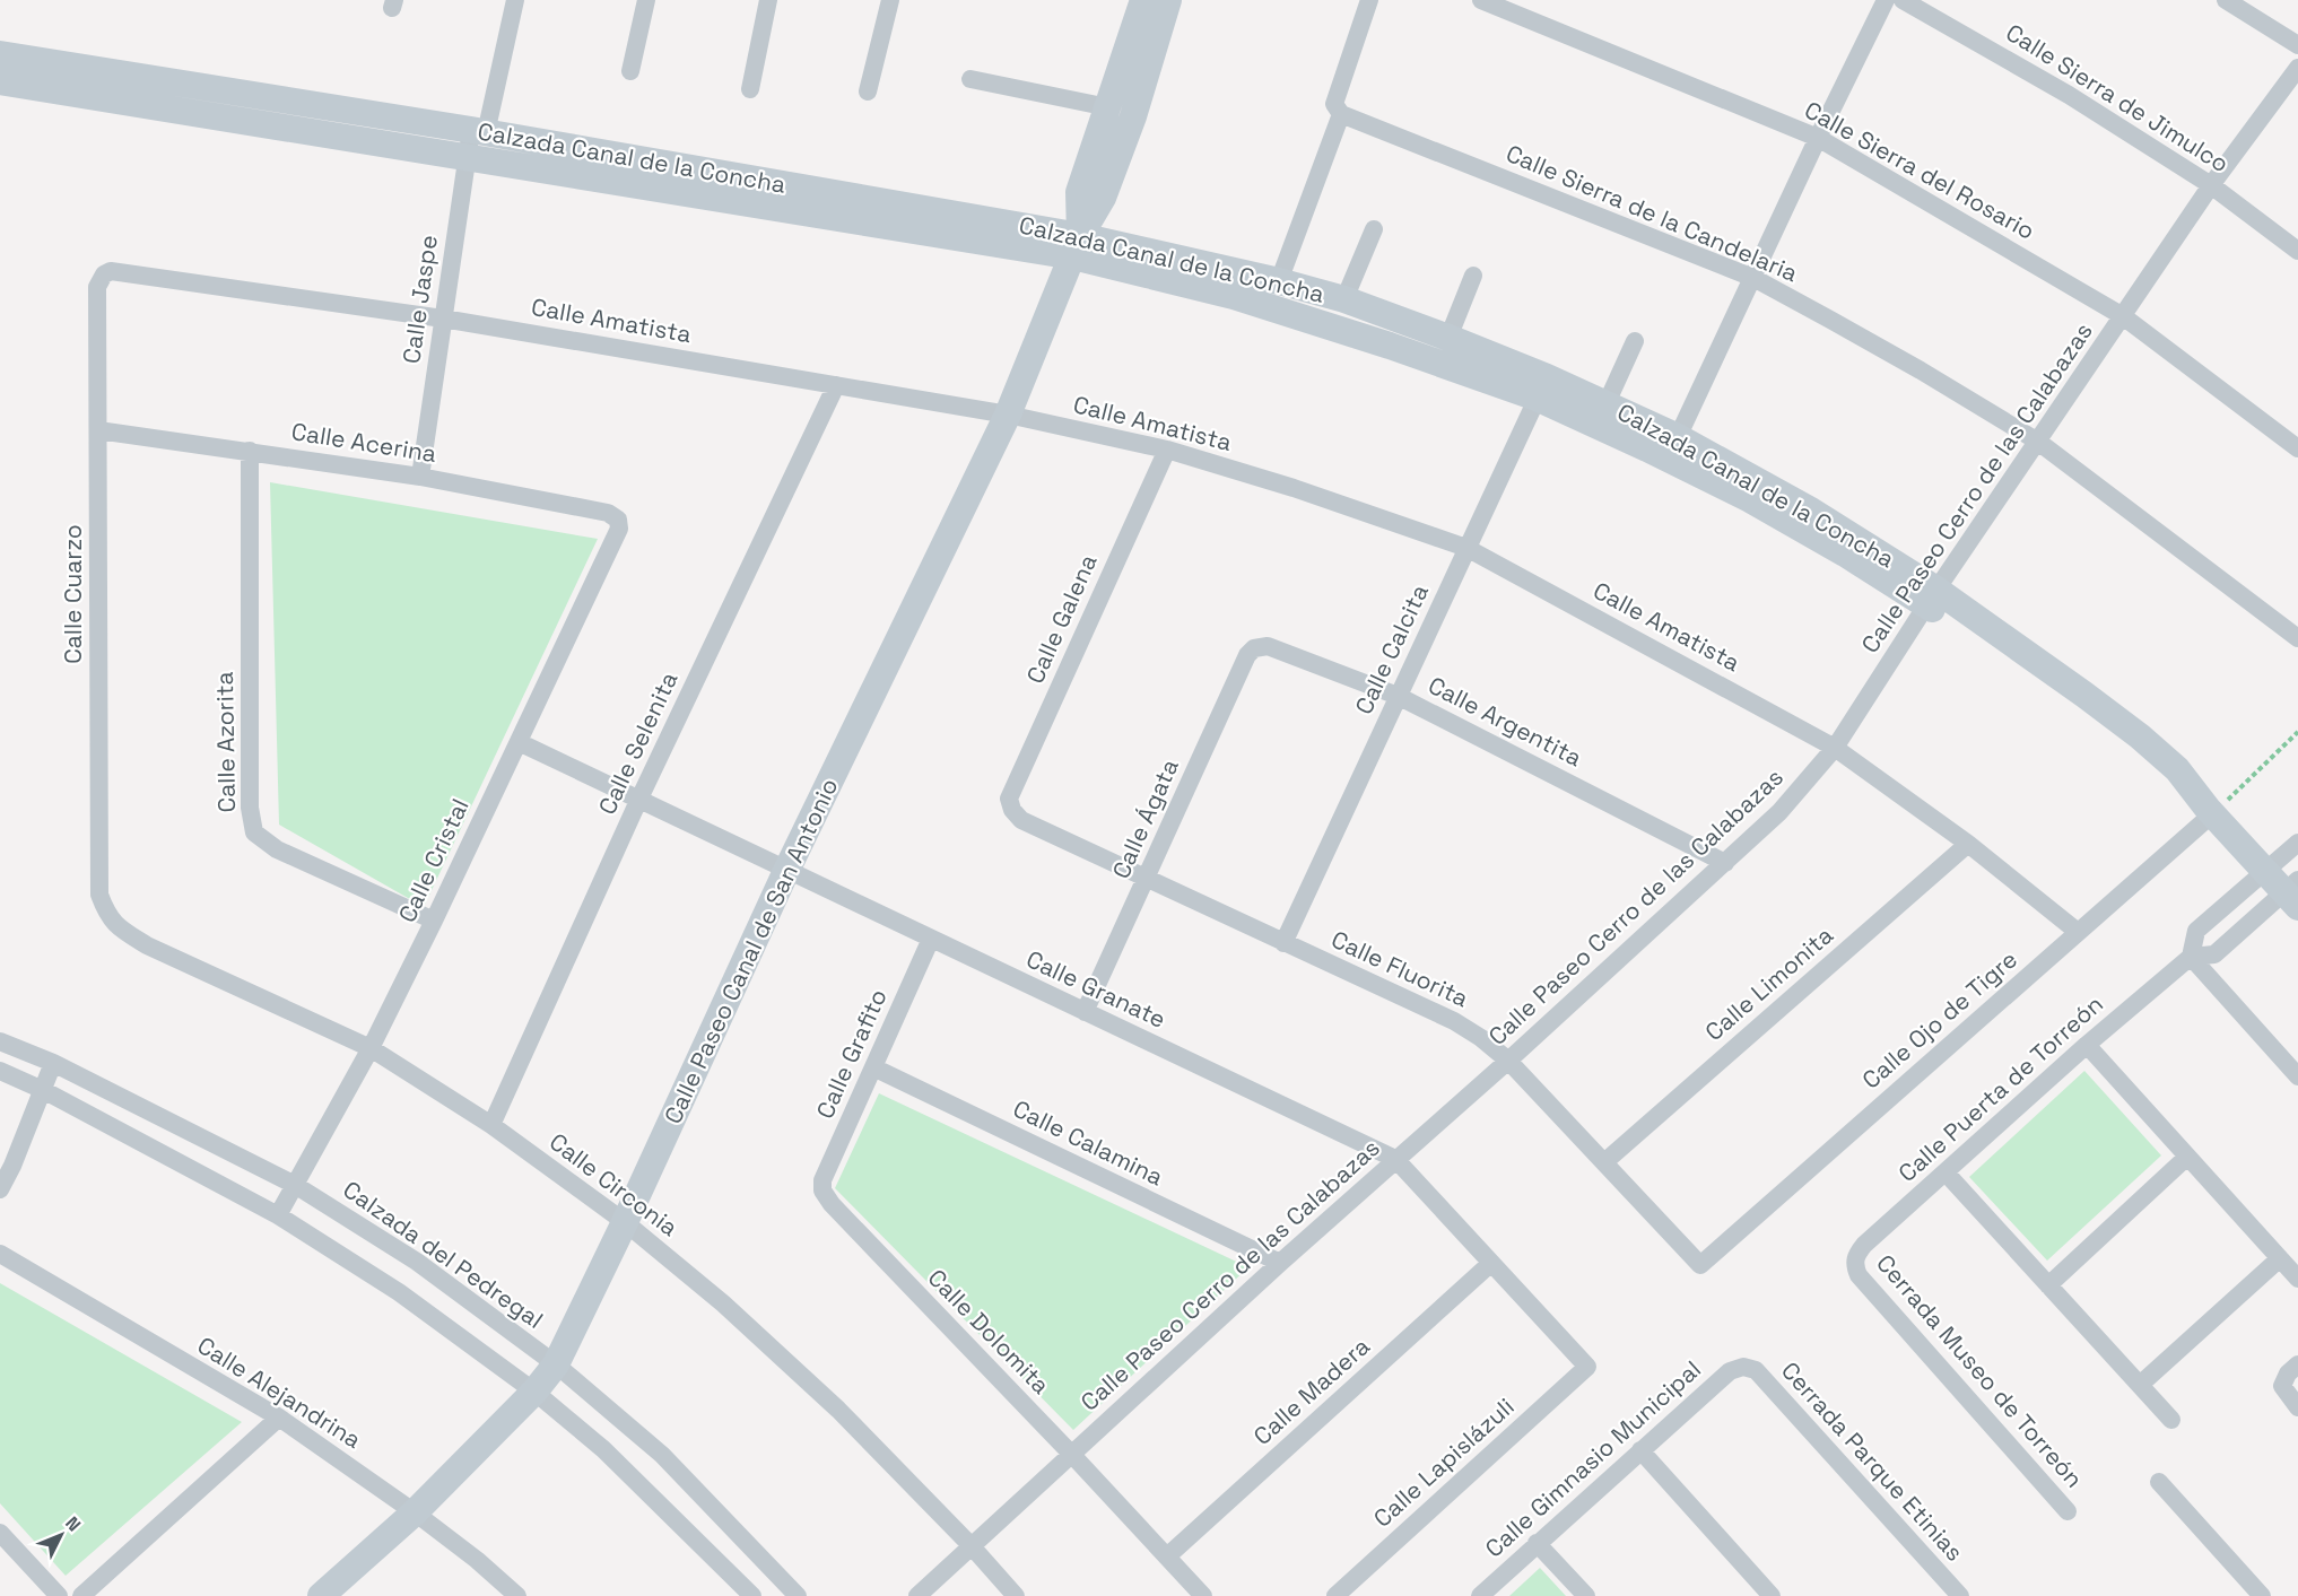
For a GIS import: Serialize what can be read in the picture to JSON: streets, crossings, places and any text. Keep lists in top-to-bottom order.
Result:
{
  "streets": {
    "street": [
      "Calle Sierra de Jimulco",
      "Calzada Canal de la Concha",
      "Calle Sierra del Rosario",
      "Calle Sierra de la Candelaria",
      "Calle Jaspe",
      "Calle Amatista",
      "Calle Acerina",
      "Calle Paseo Cerro de las Calabazas",
      "Calle Cuarzo",
      "Calle Galena",
      "Calle Calcita",
      "Calle Argentita",
      "Calle Azorita",
      "Calle Selenita",
      "Calle Ágata",
      "Calle Cristal",
      "Calle Paseo Canal de San Antonio",
      "Calle Fluorita",
      "Calle Limonita",
      "Calle Granate",
      "Calle Ojo de Tigre",
      "Calle Grafito",
      "Calle Puerta de Torreón",
      "Calle Calamina",
      "Calle Circonia",
      "Calzada del Pedregal",
      "Calle Dolomita",
      "Cerrada Museo de Torreón",
      "Calle Madera",
      "Calle Alejandrina",
      "Calle Gimnasio Municipal",
      "Cerrada Parque Etinias",
      "Calle Lapislázuli"
    ]
  },
  "crossings": [
    ["Calle Sierra de Jimulco", "Calle Paseo Cerro de las Calabazas"],
    ["Calzada Canal de la Concha", "Calle Jaspe"],
    ["Calzada Canal de la Concha", "Calle Paseo Cerro de las Calabazas"],
    ["Calzada Canal de la Concha", "Calle Calcita"],
    ["Calzada Canal de la Concha", "Calle Paseo Canal de San Antonio"],
    ["Calzada Canal de la Concha", "Calle Ojo de Tigre"],
    ["Calzada Canal de la Concha", "Calle Puerta de Torreón"],
    ["Calle Sierra del Rosario", "Calle Paseo Cerro de las Calabazas"],
    ["Calle Sierra de la Candelaria", "Calle Paseo Cerro de las Calabazas"],
    ["Calle Jaspe", "Calle Amatista"],
    ["Calle Jaspe", "Calle Acerina"],
    ["Calle Amatista", "Calle Paseo Cerro de las Calabazas"],
    ["Calle Amatista", "Calle Cuarzo"],
    ["Calle Amatista", "Calle Galena"],
    ["Calle Amatista", "Calle Calcita"],
    ["Calle Amatista", "Calle Selenita"],
    ["Calle Amatista", "Calle Paseo Canal de San Antonio"],
    ["Calle Amatista", "Calle Limonita"],
    ["Calle Amatista", "Calle Ojo de Tigre"],
    ["Calle Acerina", "Calle Cuarzo"],
    ["Calle Acerina", "Calle Azorita"],
    ["Calle Acerina", "Calle Cristal"],
    ["Calle Paseo Cerro de las Calabazas", "Calle Argentita"],
    ["Calle Paseo Cerro de las Calabazas", "Calle Fluorita"],
    ["Calle Paseo Cerro de las Calabazas", "Calle Granate"],
    ["Calle Paseo Cerro de las Calabazas", "Calle Calamina"],
    ["Calle Paseo Cerro de las Calabazas", "Calle Circonia"],
    ["Calle Paseo Cerro de las Calabazas", "Calle Dolomita"],
    ["Calle Cuarzo", "Calle Circonia"],
    ["Calle Galena", "Calle Fluorita"],
    ["Calle Calcita", "Calle Argentita"],
    ["Calle Calcita", "Calle Fluorita"],
    ["Calle Argentita", "Calle Ágata"],
    ["Calle Azorita", "Calle Cristal"],
    ["Calle Selenita", "Calle Granate"],
    ["Calle Selenita", "Calle Circonia"],
    ["Calle Ágata", "Calle Fluorita"],
    ["Calle Ágata", "Calle Granate"],
    ["Calle Cristal", "Calle Granate"],
    ["Calle Cristal", "Calle Circonia"],
    ["Calle Cristal", "Calzada del Pedregal"],
    ["Calle Paseo Canal de San Antonio", "Calle Granate"],
    ["Calle Paseo Canal de San Antonio", "Calle Circonia"],
    ["Calle Paseo Canal de San Antonio", "Calzada del Pedregal"],
    ["Calle Paseo Canal de San Antonio", "Calle Alejandrina"],
    ["Calle Fluorita", "Calle Limonita"],
    ["Calle Fluorita", "Calle Ojo de Tigre"],
    ["Calle Granate", "Calle Grafito"],
    ["Calle Granate", "Calle Madera"],
    ["Calle Granate", "Calle Lapislázuli"],
    ["Calle Grafito", "Calle Calamina"],
    ["Calle Grafito", "Calle Dolomita"],
    ["Calle Puerta de Torreón", "Cerrada Museo de Torreón"],
    ["Calle Dolomita", "Calle Madera"],
    ["Calle Gimnasio Municipal", "Cerrada Parque Etinias"]
  ],
  "north": "top right"
}
